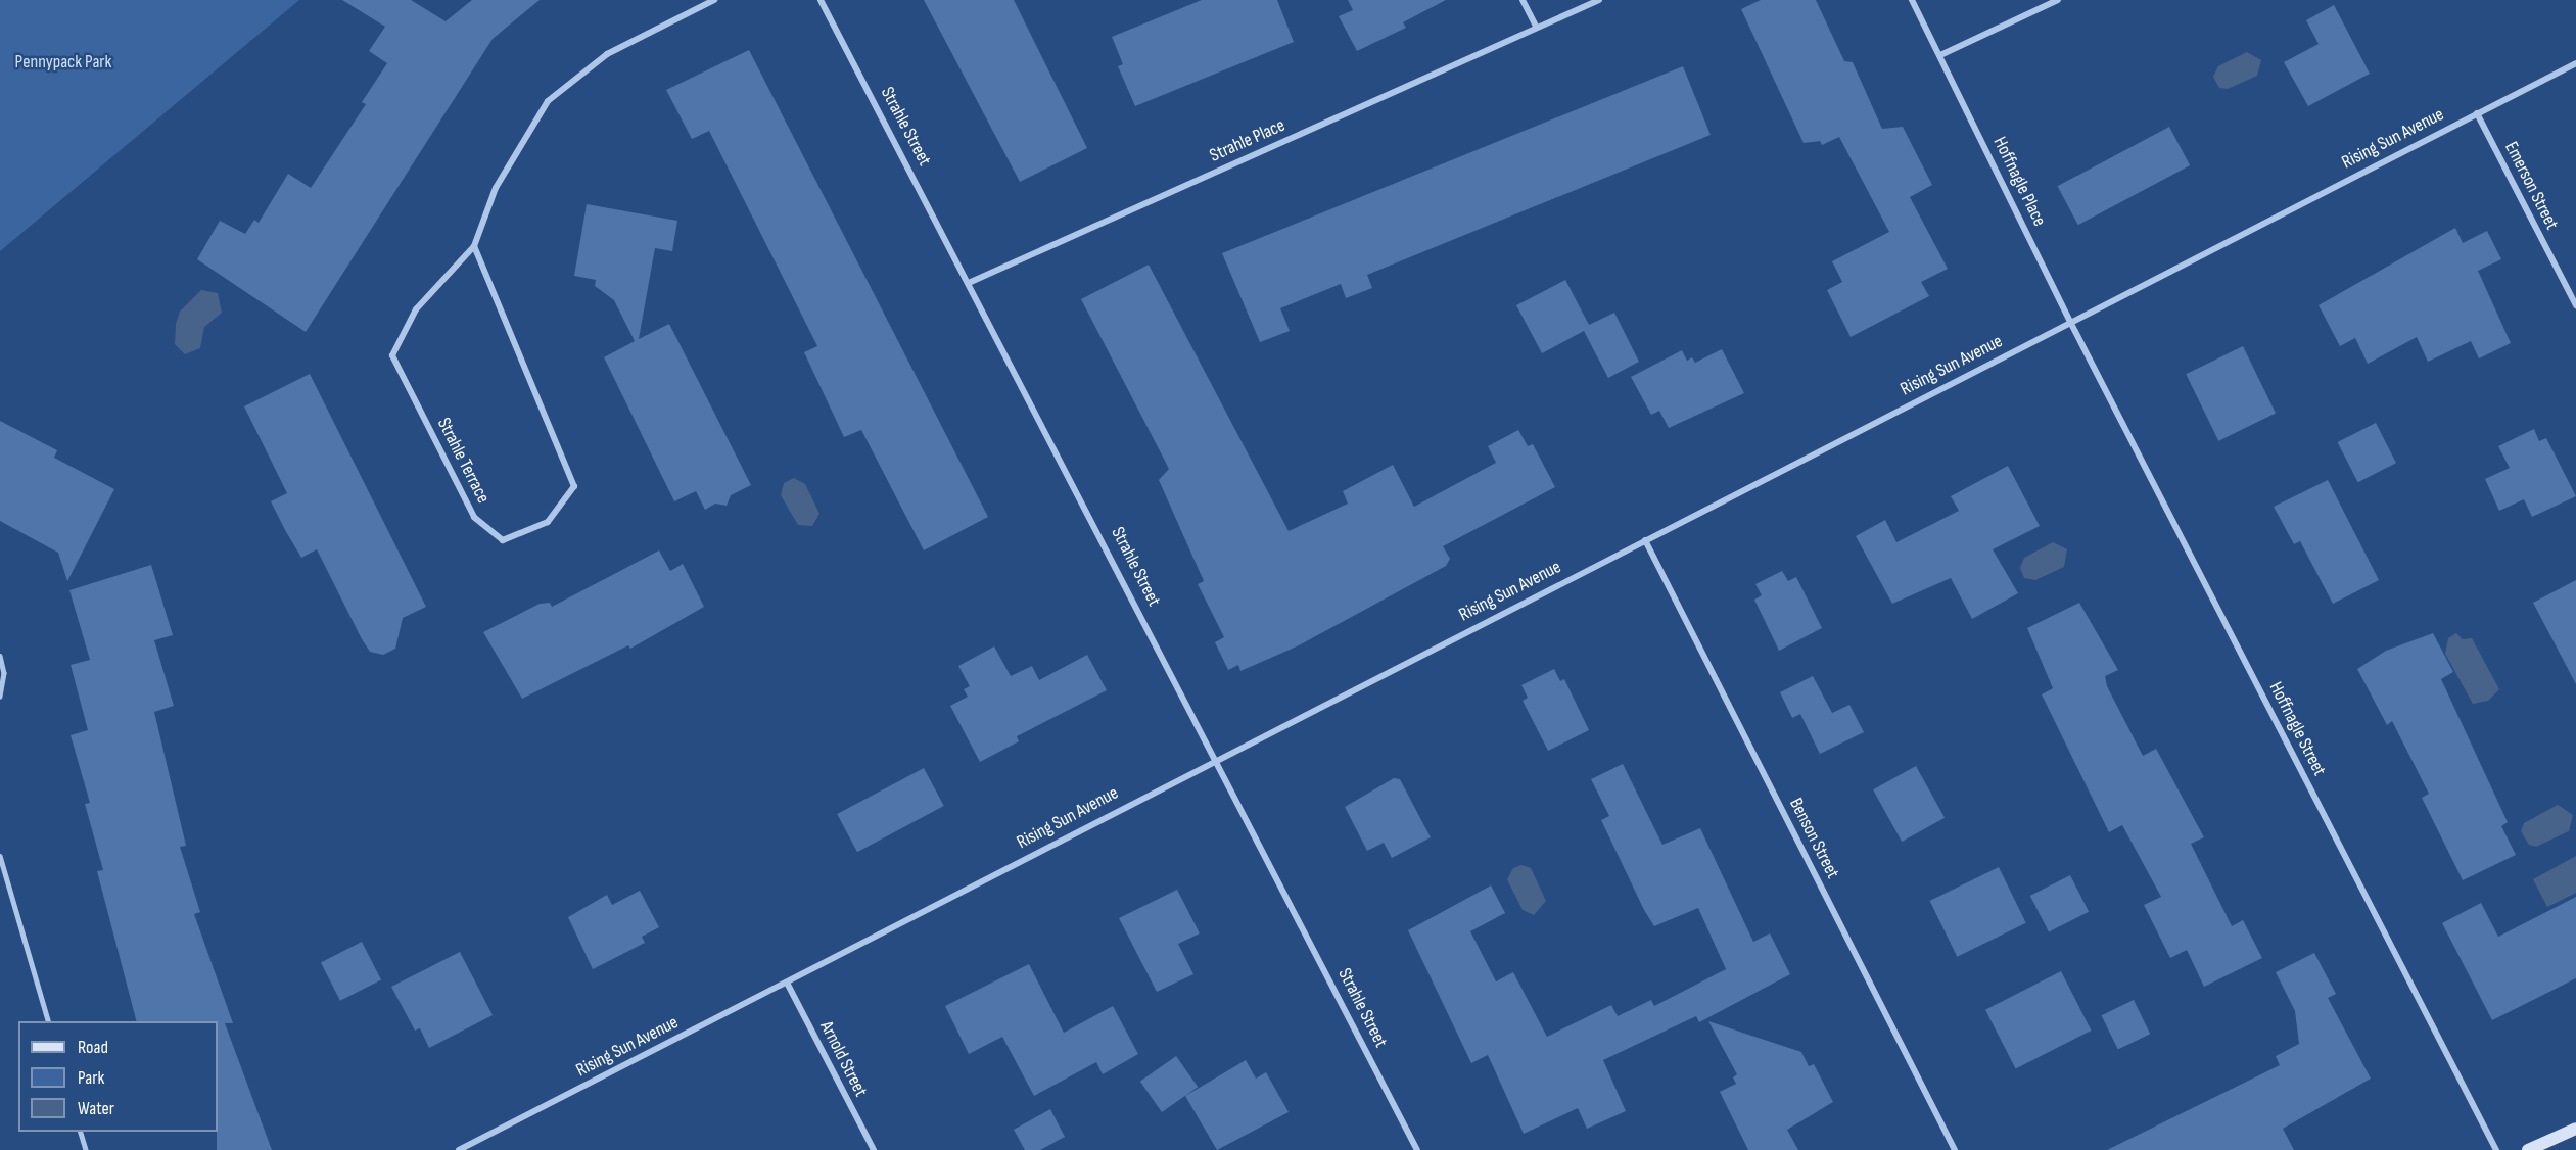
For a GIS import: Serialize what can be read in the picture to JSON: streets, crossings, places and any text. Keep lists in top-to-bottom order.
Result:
{
  "streets": {
    "street": [
      "Strahle Street",
      "Rising Sun Avenue",
      "Strahle Place",
      "Hoffnagle Place",
      "Emerson Street",
      "Strahle Terrace",
      "Hoffnagle Street",
      "Benson Street",
      "Arnold Street"
    ]
  },
  "crossings": [
    ["Strahle Street", "Rising Sun Avenue"],
    ["Strahle Street", "Strahle Place"],
    ["Rising Sun Avenue", "Hoffnagle Place"],
    ["Rising Sun Avenue", "Emerson Street"],
    ["Rising Sun Avenue", "Hoffnagle Street"],
    ["Rising Sun Avenue", "Benson Street"],
    ["Rising Sun Avenue", "Arnold Street"],
    ["Hoffnagle Place", "Hoffnagle Street"]
  ],
  "parks": ["Pennypack Park"],
  "legend": ["Road", "Park", "Water"]
}
